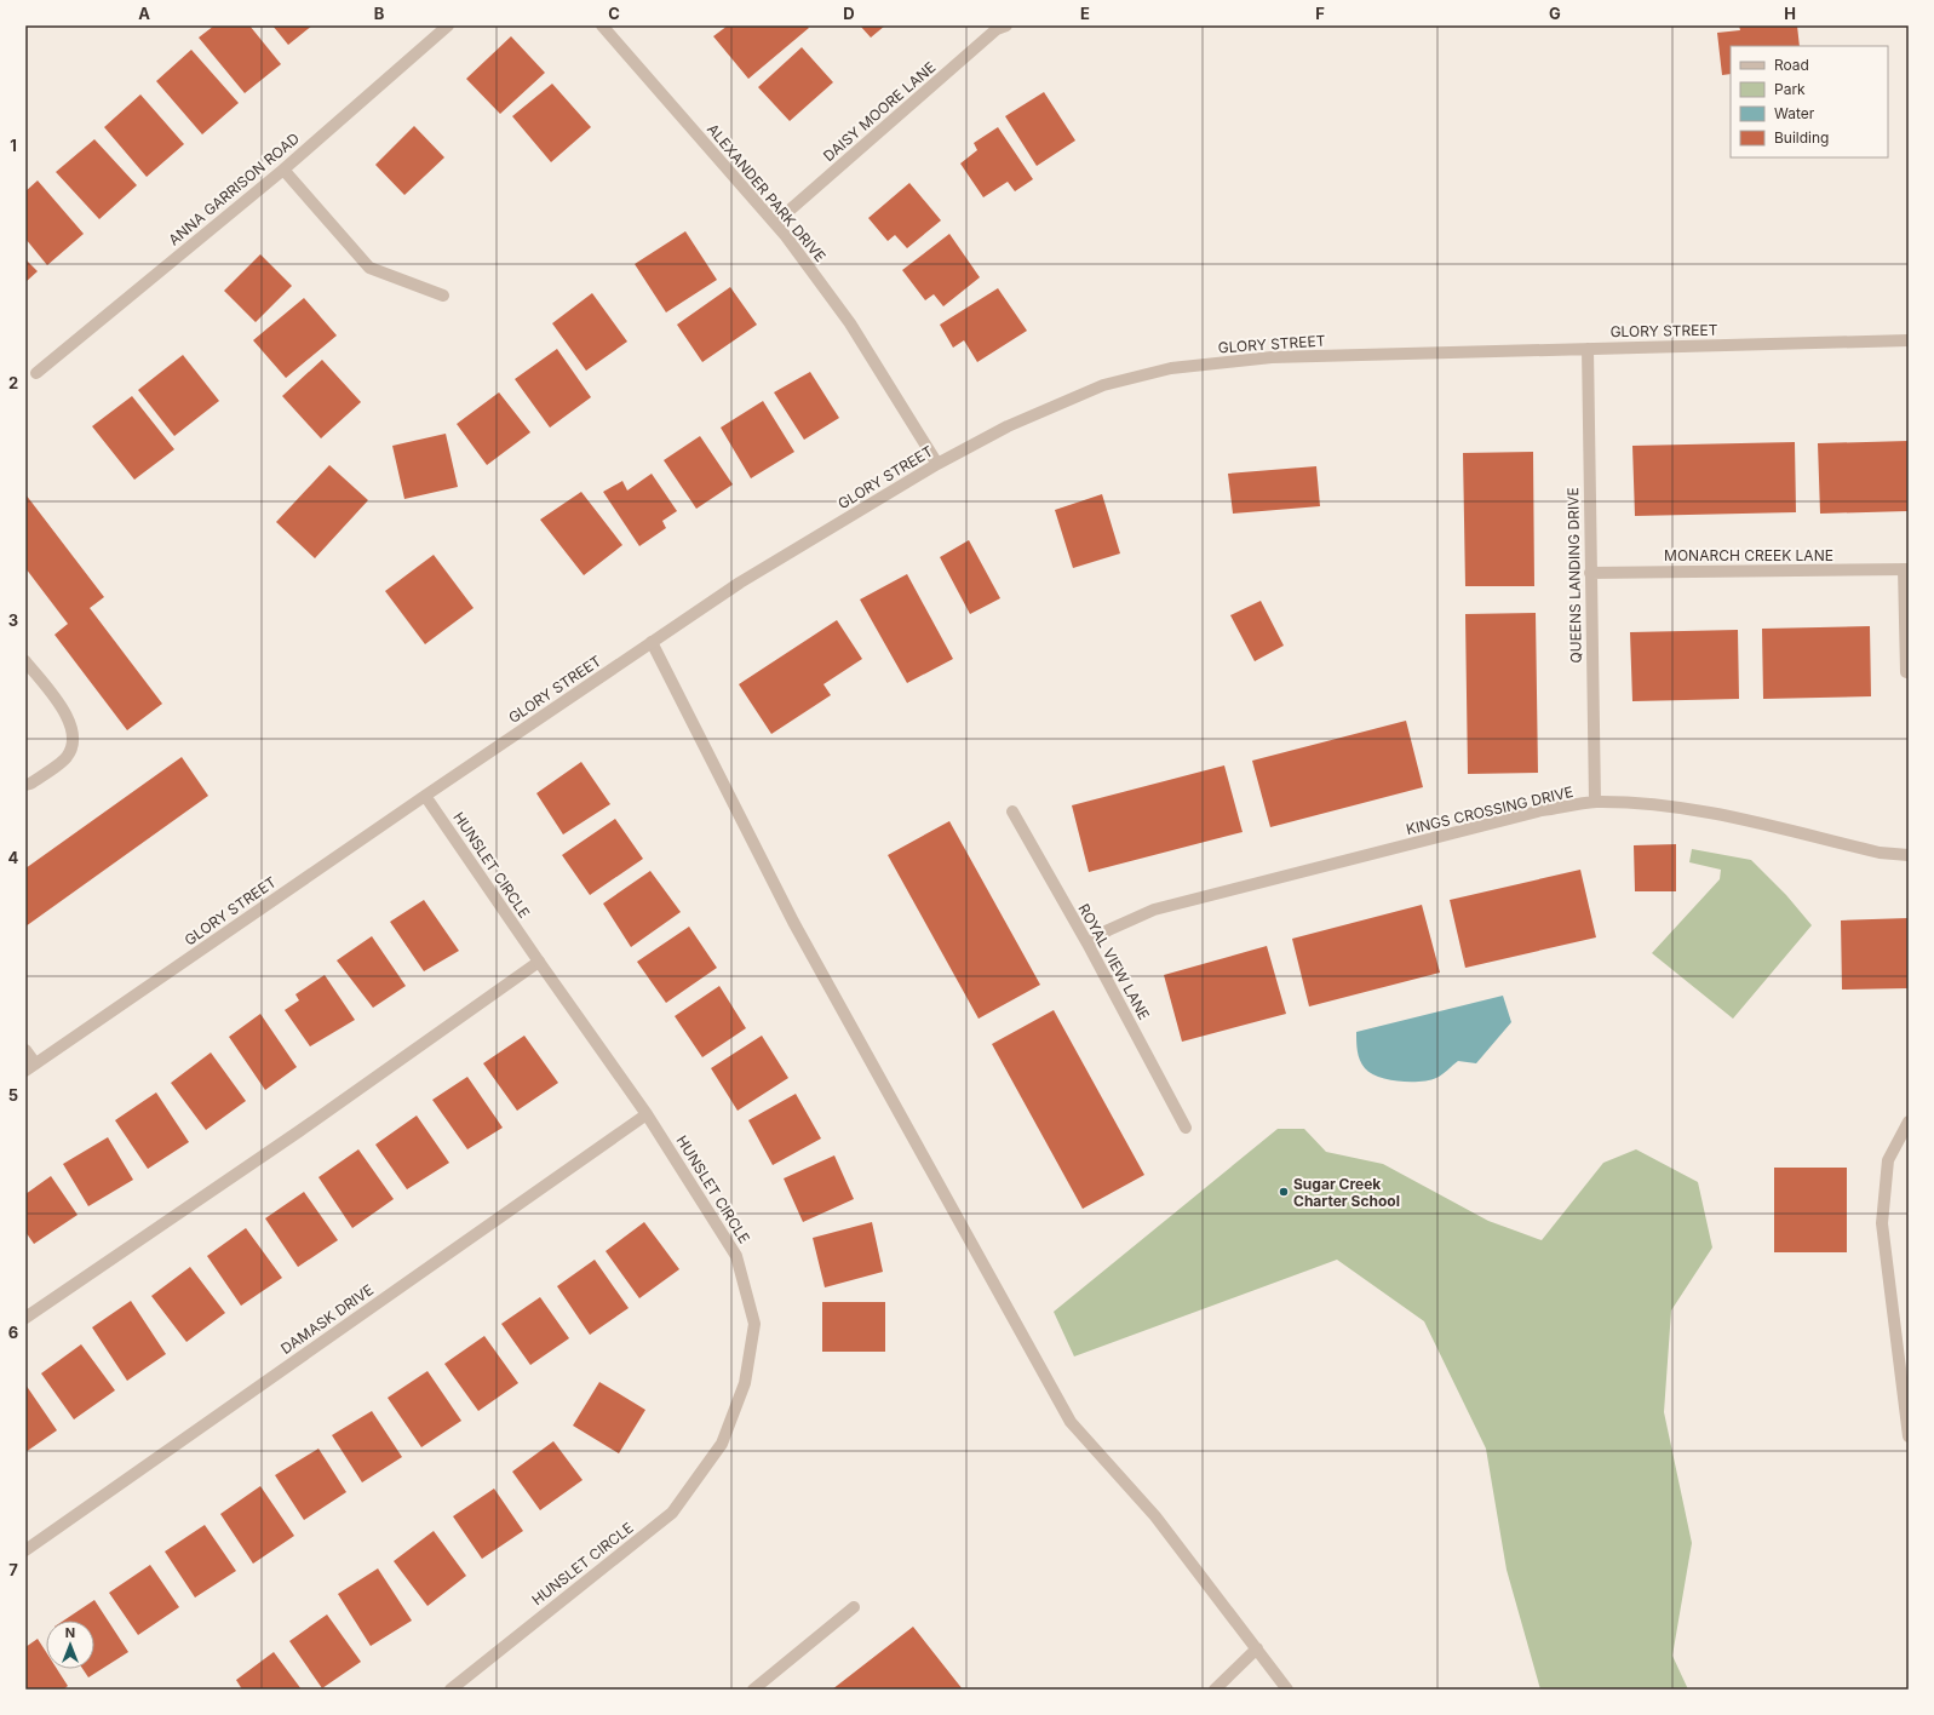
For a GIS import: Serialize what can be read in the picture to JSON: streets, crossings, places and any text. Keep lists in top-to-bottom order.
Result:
{
  "streets": {
    "street": [
      "DAISY MOORE LANE",
      "ANNA GARRISON ROAD",
      "ALEXANDER PARK DRIVE",
      "GLORY STREET",
      "MONARCH CREEK LANE",
      "QUEENS LANDING DRIVE",
      "KINGS CROSSING DRIVE",
      "HUNSLET CIRCLE",
      "ROYAL VIEW LANE",
      "DAMASK DRIVE"
    ]
  },
  "crossings": [
    ["DAISY MOORE LANE", "ALEXANDER PARK DRIVE"],
    ["ALEXANDER PARK DRIVE", "GLORY STREET"],
    ["GLORY STREET", "QUEENS LANDING DRIVE"],
    ["GLORY STREET", "HUNSLET CIRCLE"],
    ["MONARCH CREEK LANE", "QUEENS LANDING DRIVE"],
    ["QUEENS LANDING DRIVE", "KINGS CROSSING DRIVE"],
    ["KINGS CROSSING DRIVE", "ROYAL VIEW LANE"],
    ["HUNSLET CIRCLE", "DAMASK DRIVE"]
  ],
  "places": ["Sugar Creek Charter School"],
  "legend": [
    "Road",
    "Park",
    "Water",
    "Building"
  ],
  "north": "top",
  "grid": {
    "columns": [
      "A",
      "B",
      "C",
      "D",
      "E",
      "F",
      "G",
      "H"
    ],
    "rows": [
      "1",
      "2",
      "3",
      "4",
      "5",
      "6",
      "7"
    ]
  }
}
